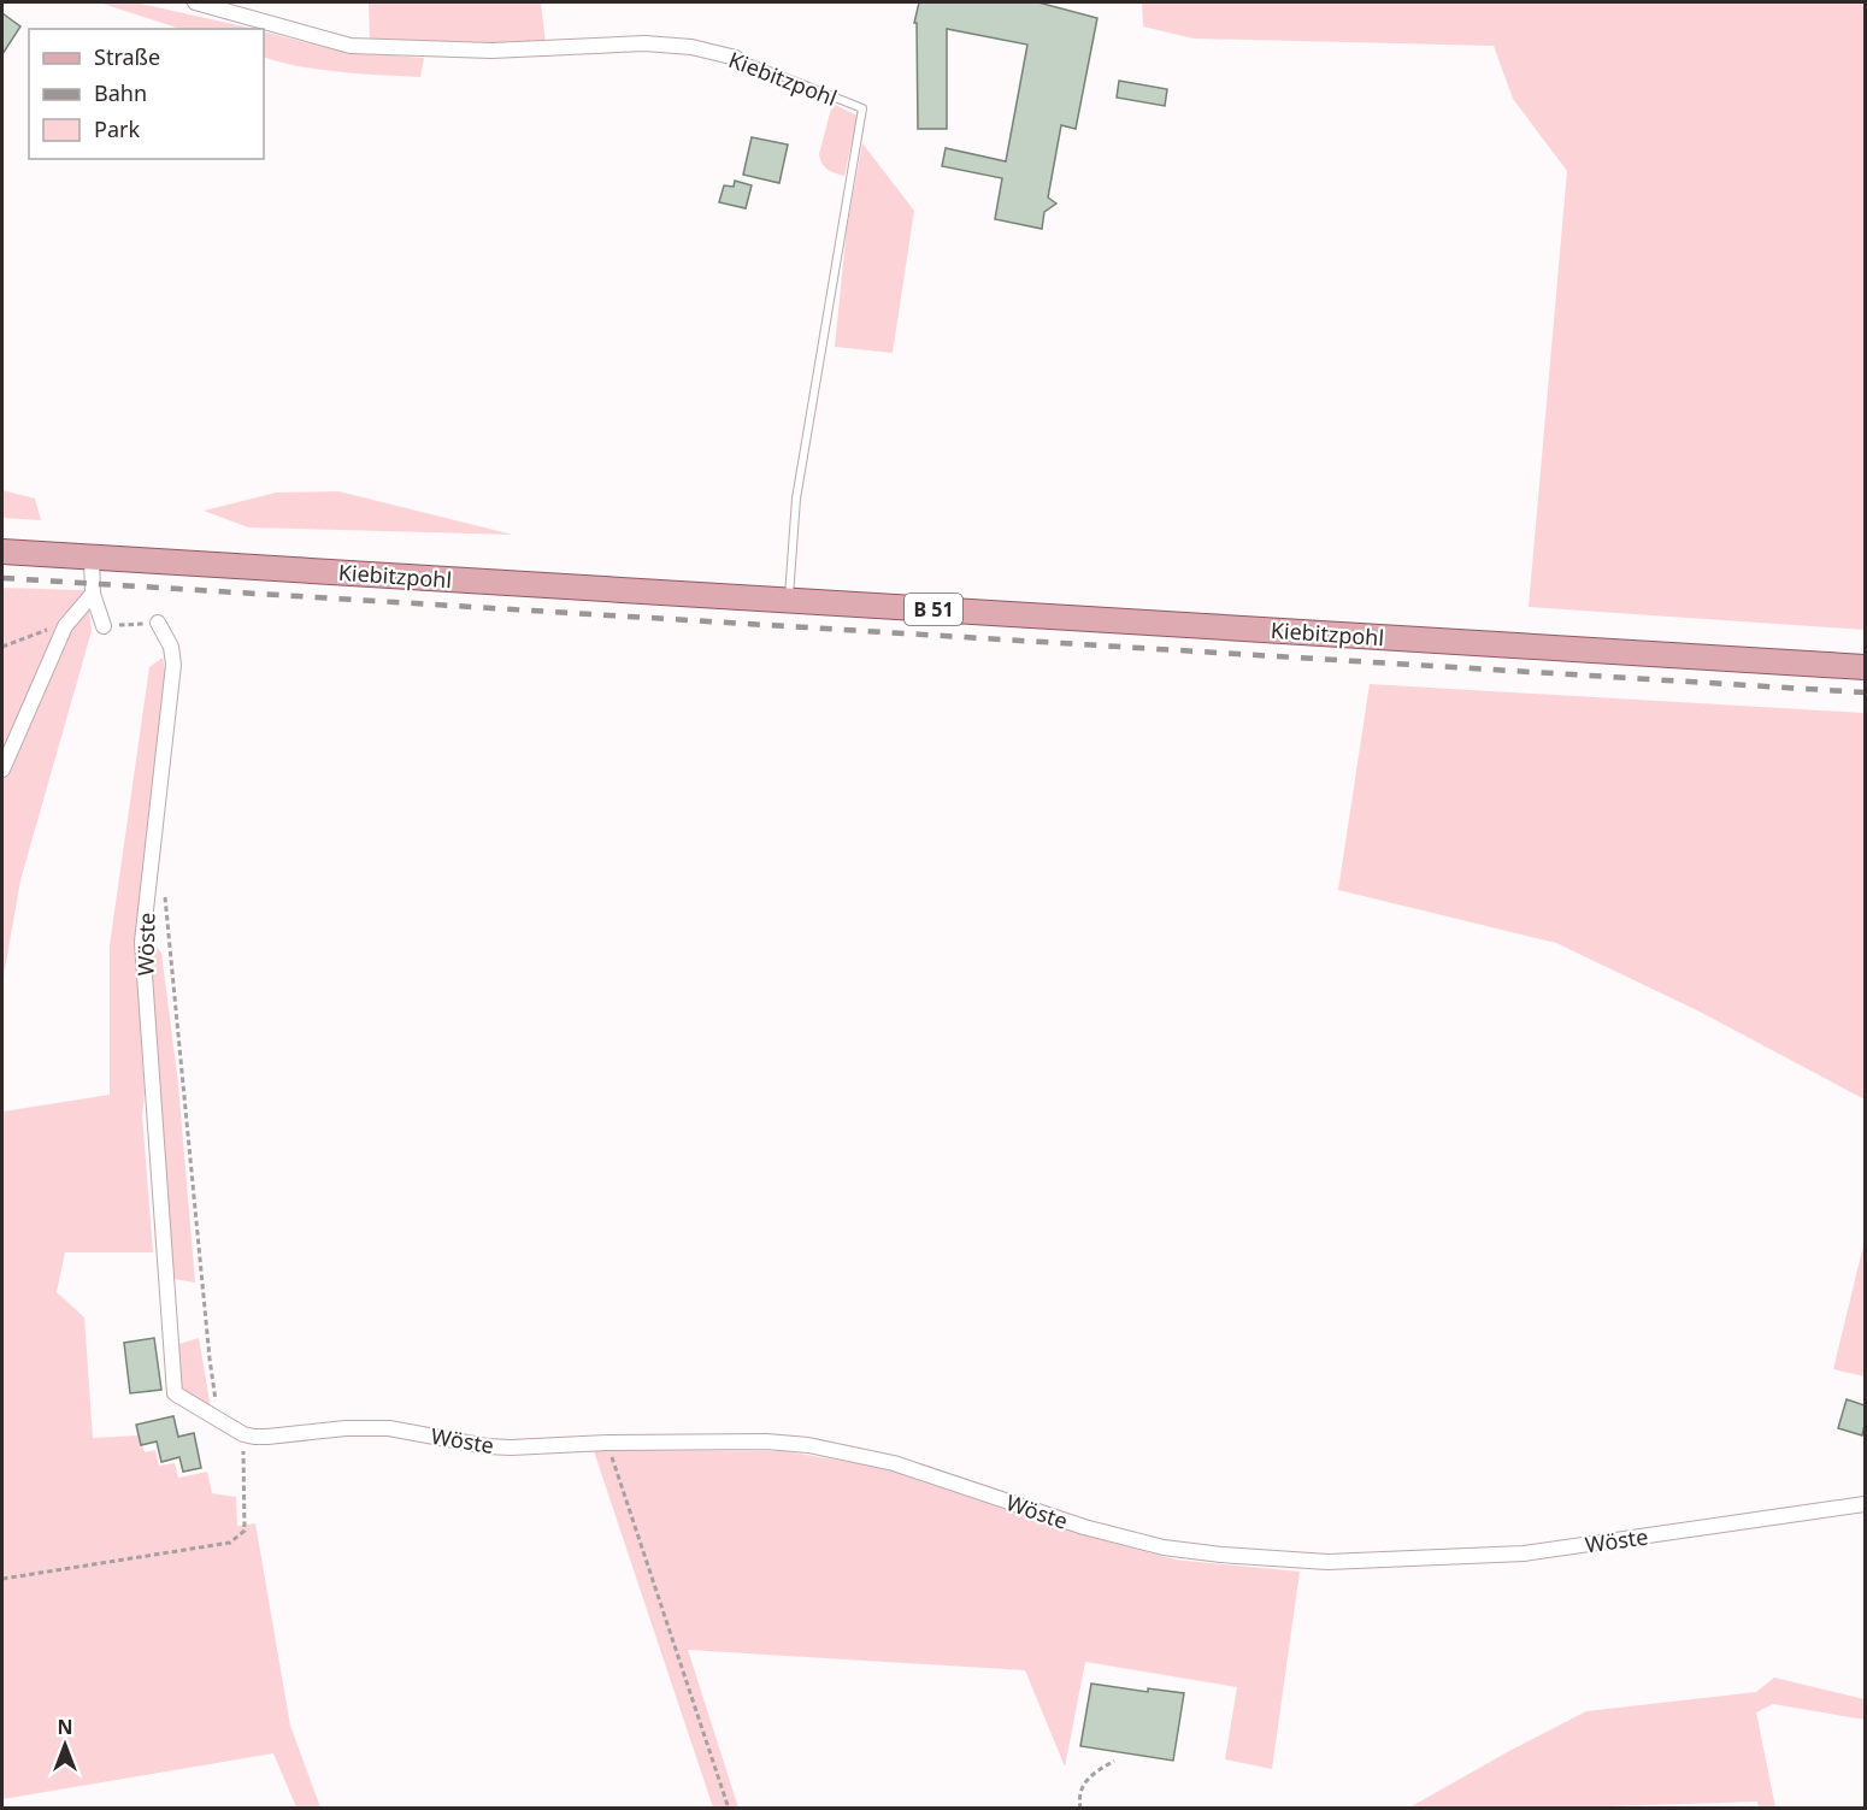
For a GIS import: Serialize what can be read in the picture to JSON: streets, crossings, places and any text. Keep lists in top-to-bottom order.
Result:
{
  "streets": {
    "main road": ["Kiebitzpohl", "B 51"],
    "street": ["Wöste"]
  },
  "legend": ["Straße", "Bahn", "Park"],
  "north": "top"
}
